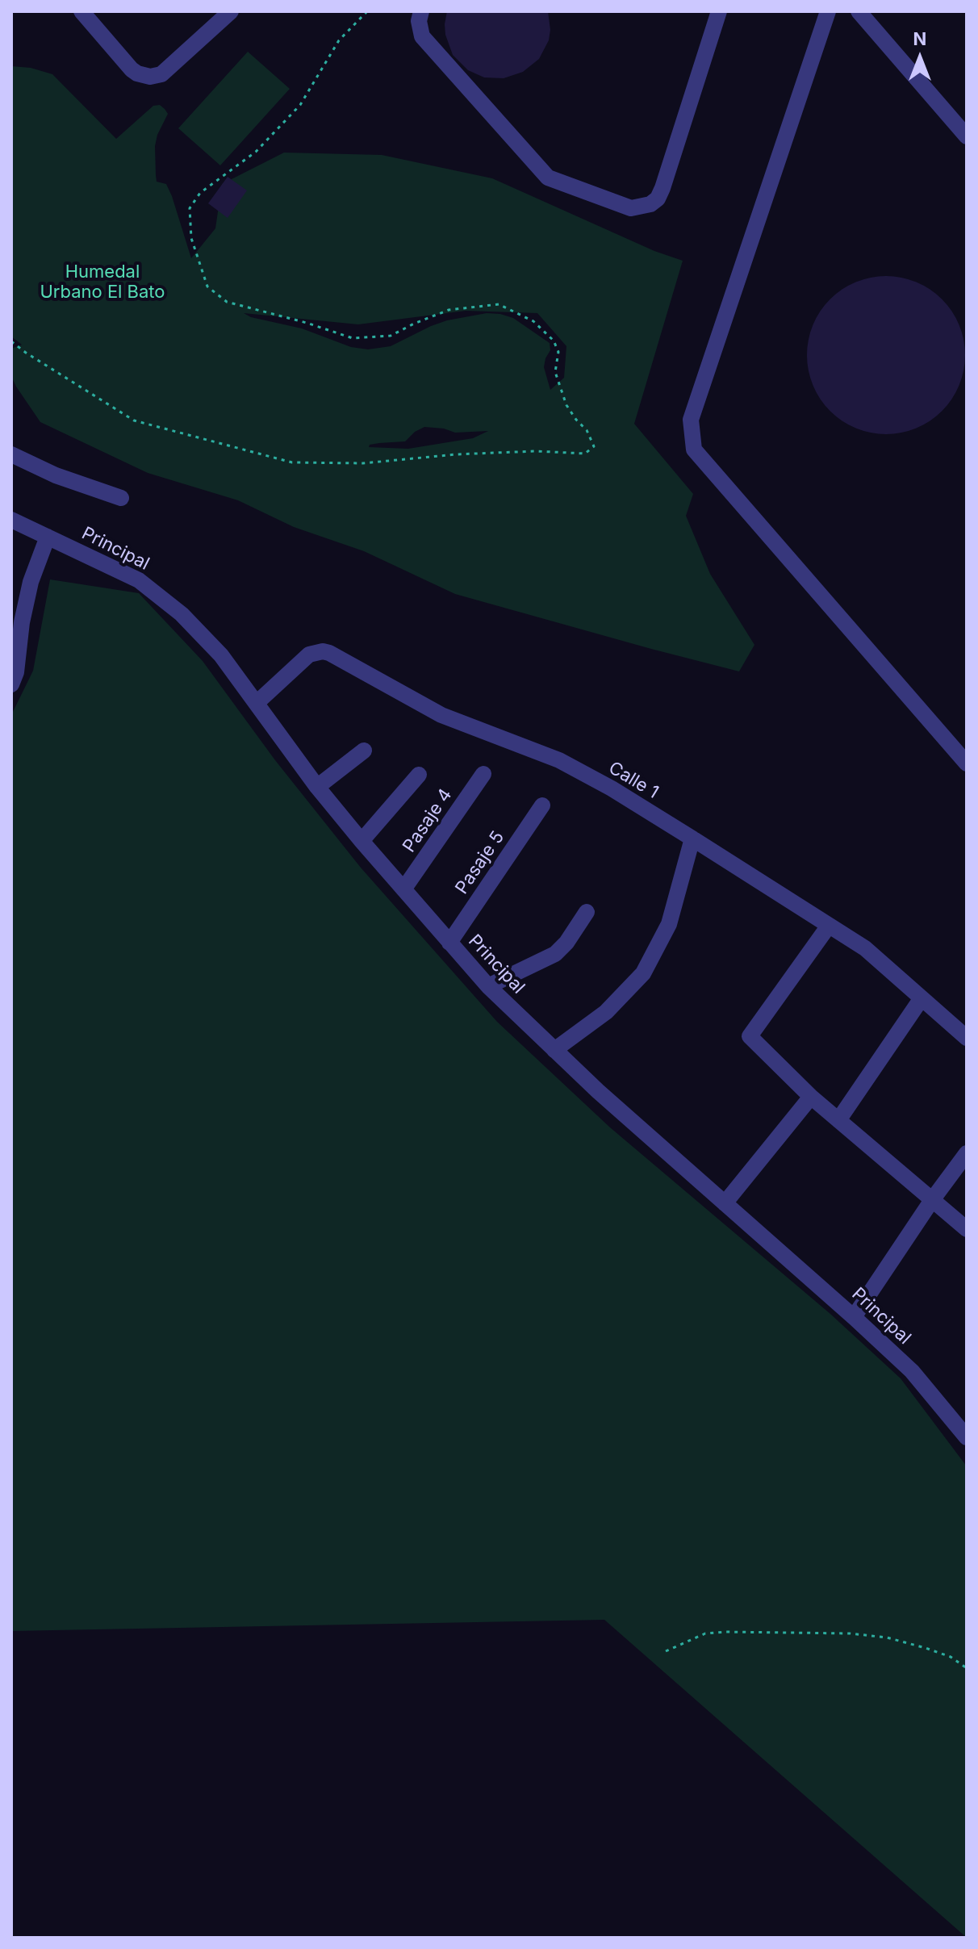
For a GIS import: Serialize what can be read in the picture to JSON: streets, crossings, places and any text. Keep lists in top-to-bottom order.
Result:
{
  "streets": {
    "street": [
      "Principal",
      "Calle 1",
      "Pasaje 4",
      "Pasaje 5"
    ]
  },
  "crossings": [
    ["Principal", "Calle 1"],
    ["Principal", "Pasaje 4"],
    ["Principal", "Pasaje 5"]
  ],
  "parks": ["Humedal Urbano El Bato"],
  "north": "top"
}
